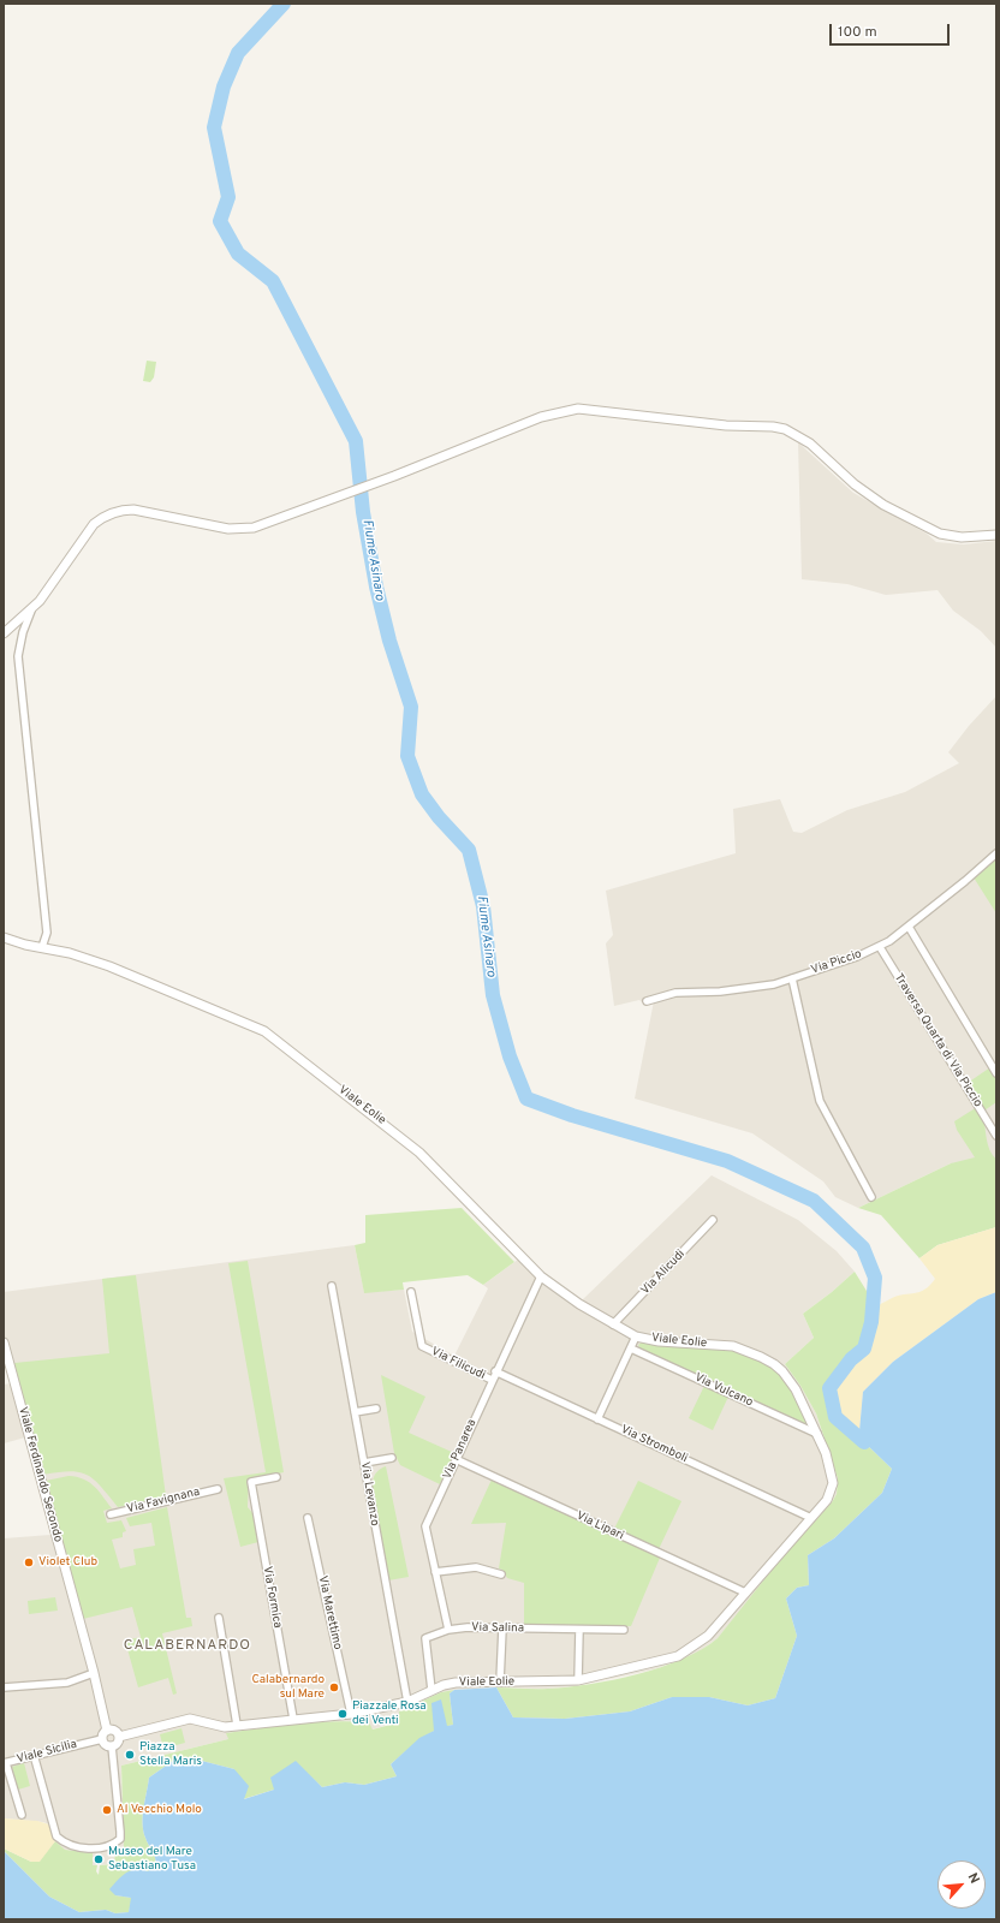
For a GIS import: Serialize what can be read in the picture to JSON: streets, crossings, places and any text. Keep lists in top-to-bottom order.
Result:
{
  "streets": {
    "street": [
      "Via Piccio",
      "Traversa Quarta di Via Piccio",
      "Viale Eolie",
      "Via Alicudi",
      "Via Filicudi",
      "Via Vulcano",
      "Via Stromboli",
      "Via Panarea",
      "Viale Ferdinando Secondo",
      "Via Levanzo",
      "Via Favignana",
      "Via Lipari",
      "Via Formica",
      "Via Marettimo",
      "Via Salina",
      "Viale Sicilia"
    ]
  },
  "crossings": [
    ["Via Piccio", "Traversa Quarta di Via Piccio"],
    ["Viale Eolie", "Via Alicudi"],
    ["Viale Eolie", "Via Vulcano"],
    ["Viale Eolie", "Via Stromboli"],
    ["Viale Eolie", "Via Panarea"],
    ["Viale Eolie", "Viale Ferdinando Secondo"],
    ["Viale Eolie", "Via Levanzo"],
    ["Viale Eolie", "Via Lipari"],
    ["Viale Eolie", "Via Formica"],
    ["Viale Eolie", "Via Marettimo"],
    ["Viale Eolie", "Via Salina"],
    ["Viale Eolie", "Viale Sicilia"],
    ["Via Filicudi", "Via Panarea"],
    ["Via Stromboli", "Via Panarea"],
    ["Via Panarea", "Via Lipari"],
    ["Via Panarea", "Via Salina"],
    ["Viale Ferdinando Secondo", "Viale Sicilia"]
  ],
  "districts": ["CALABERNARDO"],
  "water": ["Fiume Asinaro"],
  "places": [
    "Violet Club",
    "Calabernardo sul Mare",
    "Piazzale Rosa dei Venti",
    "Piazza Stella Maris",
    "Al Vecchio Molo",
    "Museo del Mare Sebastiano Tusa"
  ],
  "scale_bar": "100 m",
  "north": "top right"
}
